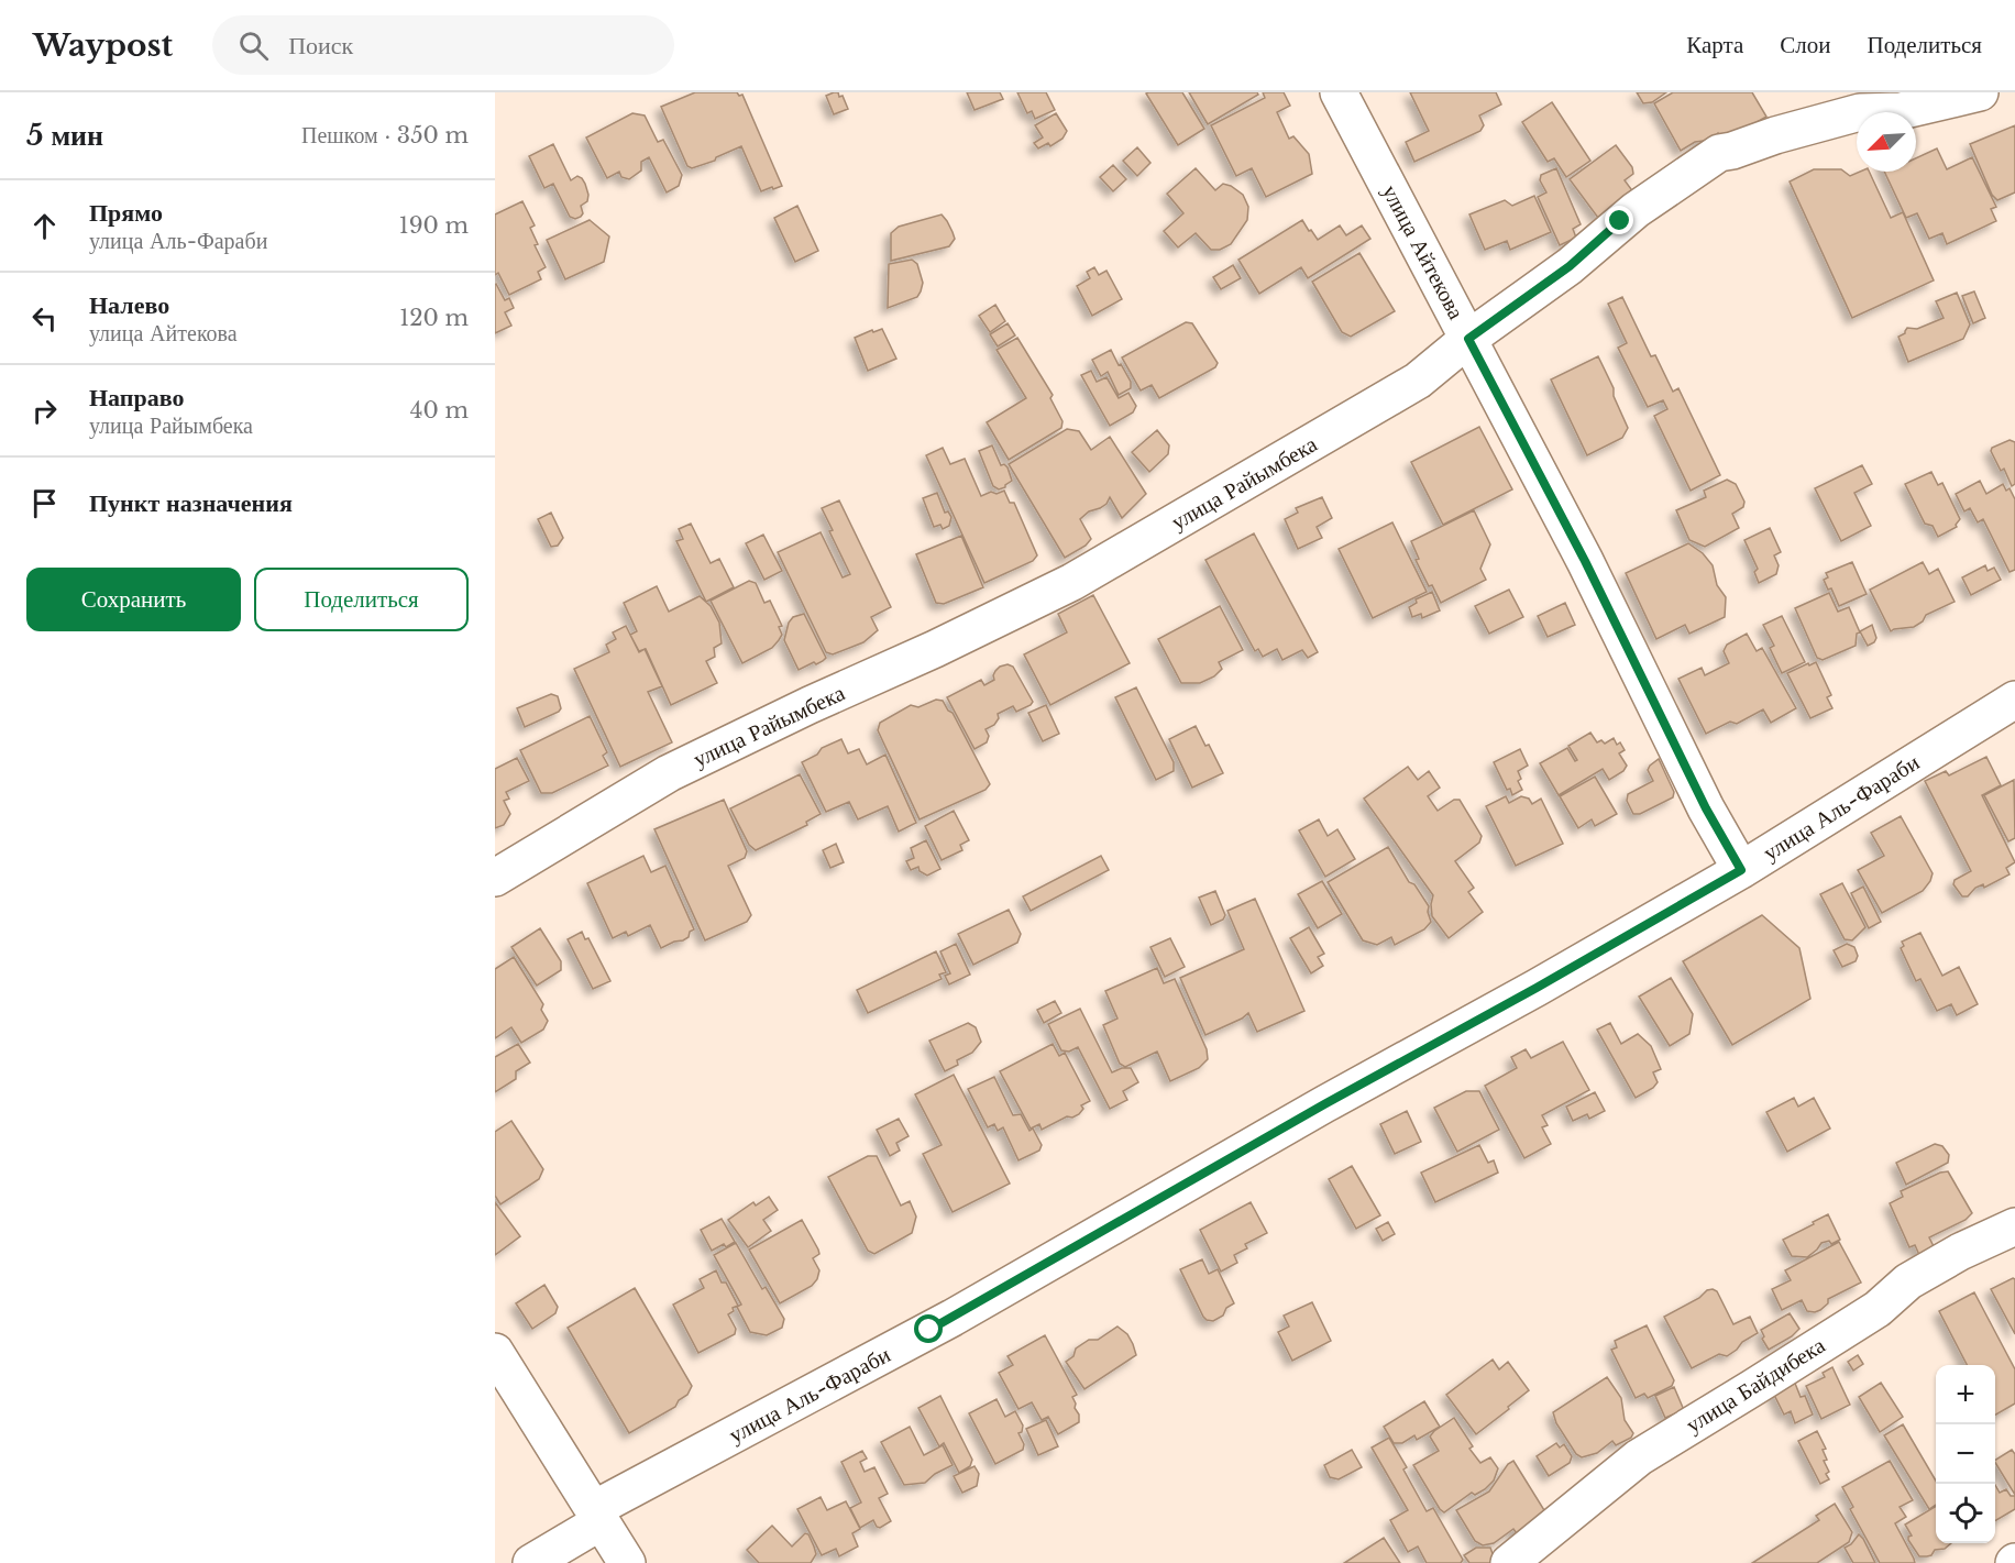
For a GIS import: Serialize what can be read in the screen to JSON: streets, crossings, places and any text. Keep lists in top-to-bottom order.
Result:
{
  "streets": {
    "street": [
      "улица Айтекова",
      "улица Райымбека",
      "улица Аль-Фараби",
      "улица Байдибека"
    ]
  },
  "crossings": [
    ["улица Айтекова", "улица Райымбека"],
    ["улица Айтекова", "улица Аль-Фараби"]
  ],
  "north": "bottom left",
  "page": {
    "header": "Waypost",
    "search": "Поиск",
    "nav": ["Карта", "Слои", "Поделиться"],
    "heading": ["5 мин", "Пешком · 350 m"],
    "list": [
      ["Прямо", "улица Аль-Фараби", "190 m"],
      ["Налево", "улица Айтекова", "120 m"],
      ["Направо", "улица Райымбека", "40 m"],
      "Пункт назначения"
    ],
    "buttons": ["Сохранить", "Поделиться"],
    "map_buttons": ["+", "−"]
  }
}
